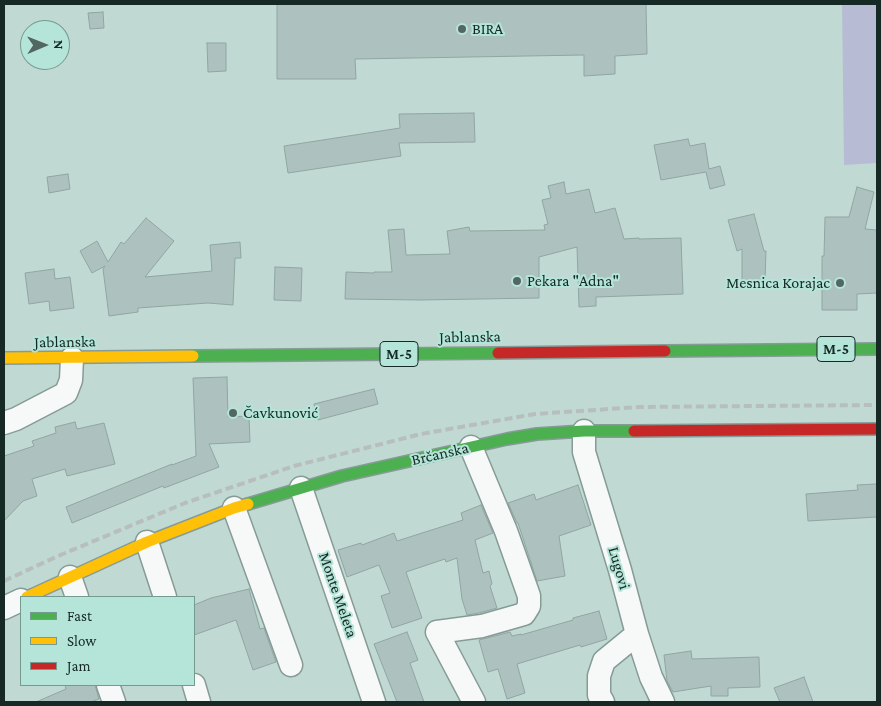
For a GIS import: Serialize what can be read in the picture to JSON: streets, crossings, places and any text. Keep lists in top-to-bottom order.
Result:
{
  "streets": {
    "street": [
      "Jablanska",
      "M-5",
      "Brčanska",
      "Lugovi",
      "Monte Meleta"
    ]
  },
  "crossings": [
    ["Brčanska", "Lugovi"],
    ["Brčanska", "Monte Meleta"]
  ],
  "places": [
    "BIRA",
    "Pekara \"Adna\"",
    "Mesnica Korajac",
    "Čavkunović"
  ],
  "legend": ["Fast", "Slow", "Jam"],
  "north": "right"
}
